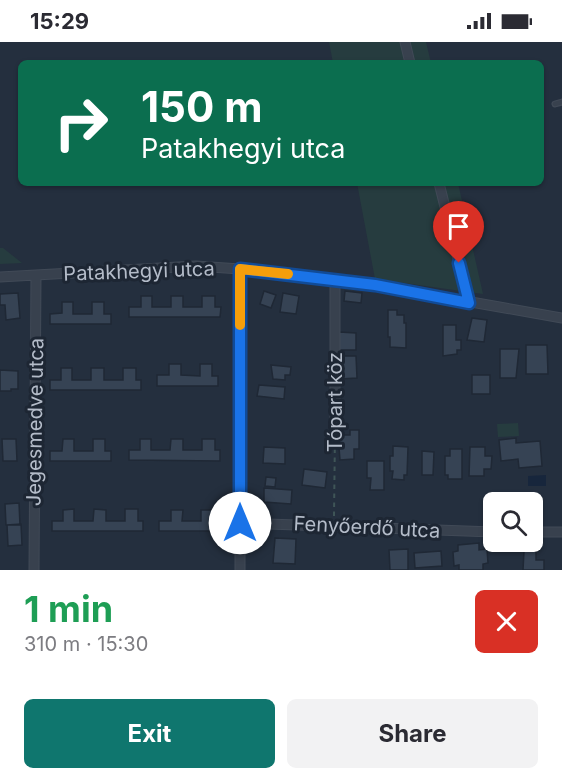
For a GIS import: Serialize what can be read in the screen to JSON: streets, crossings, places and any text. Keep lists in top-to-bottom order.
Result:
{
  "streets": {
    "street": [
      "Patakhegyi utca",
      "Tópart köz",
      "Jegesmedve utca",
      "Fenyőerdő utca"
    ]
  },
  "crossings": [
    ["Patakhegyi utca", "Tópart köz"],
    ["Patakhegyi utca", "Jegesmedve utca"],
    ["Tópart köz", "Fenyőerdő utca"]
  ],
  "page": {
    "status": "15:29",
    "turn": ["150 m", "Patakhegyi utca"],
    "heading": ["1 min", "310 m · 15:30"],
    "buttons": ["Exit", "Share"]
  }
}
